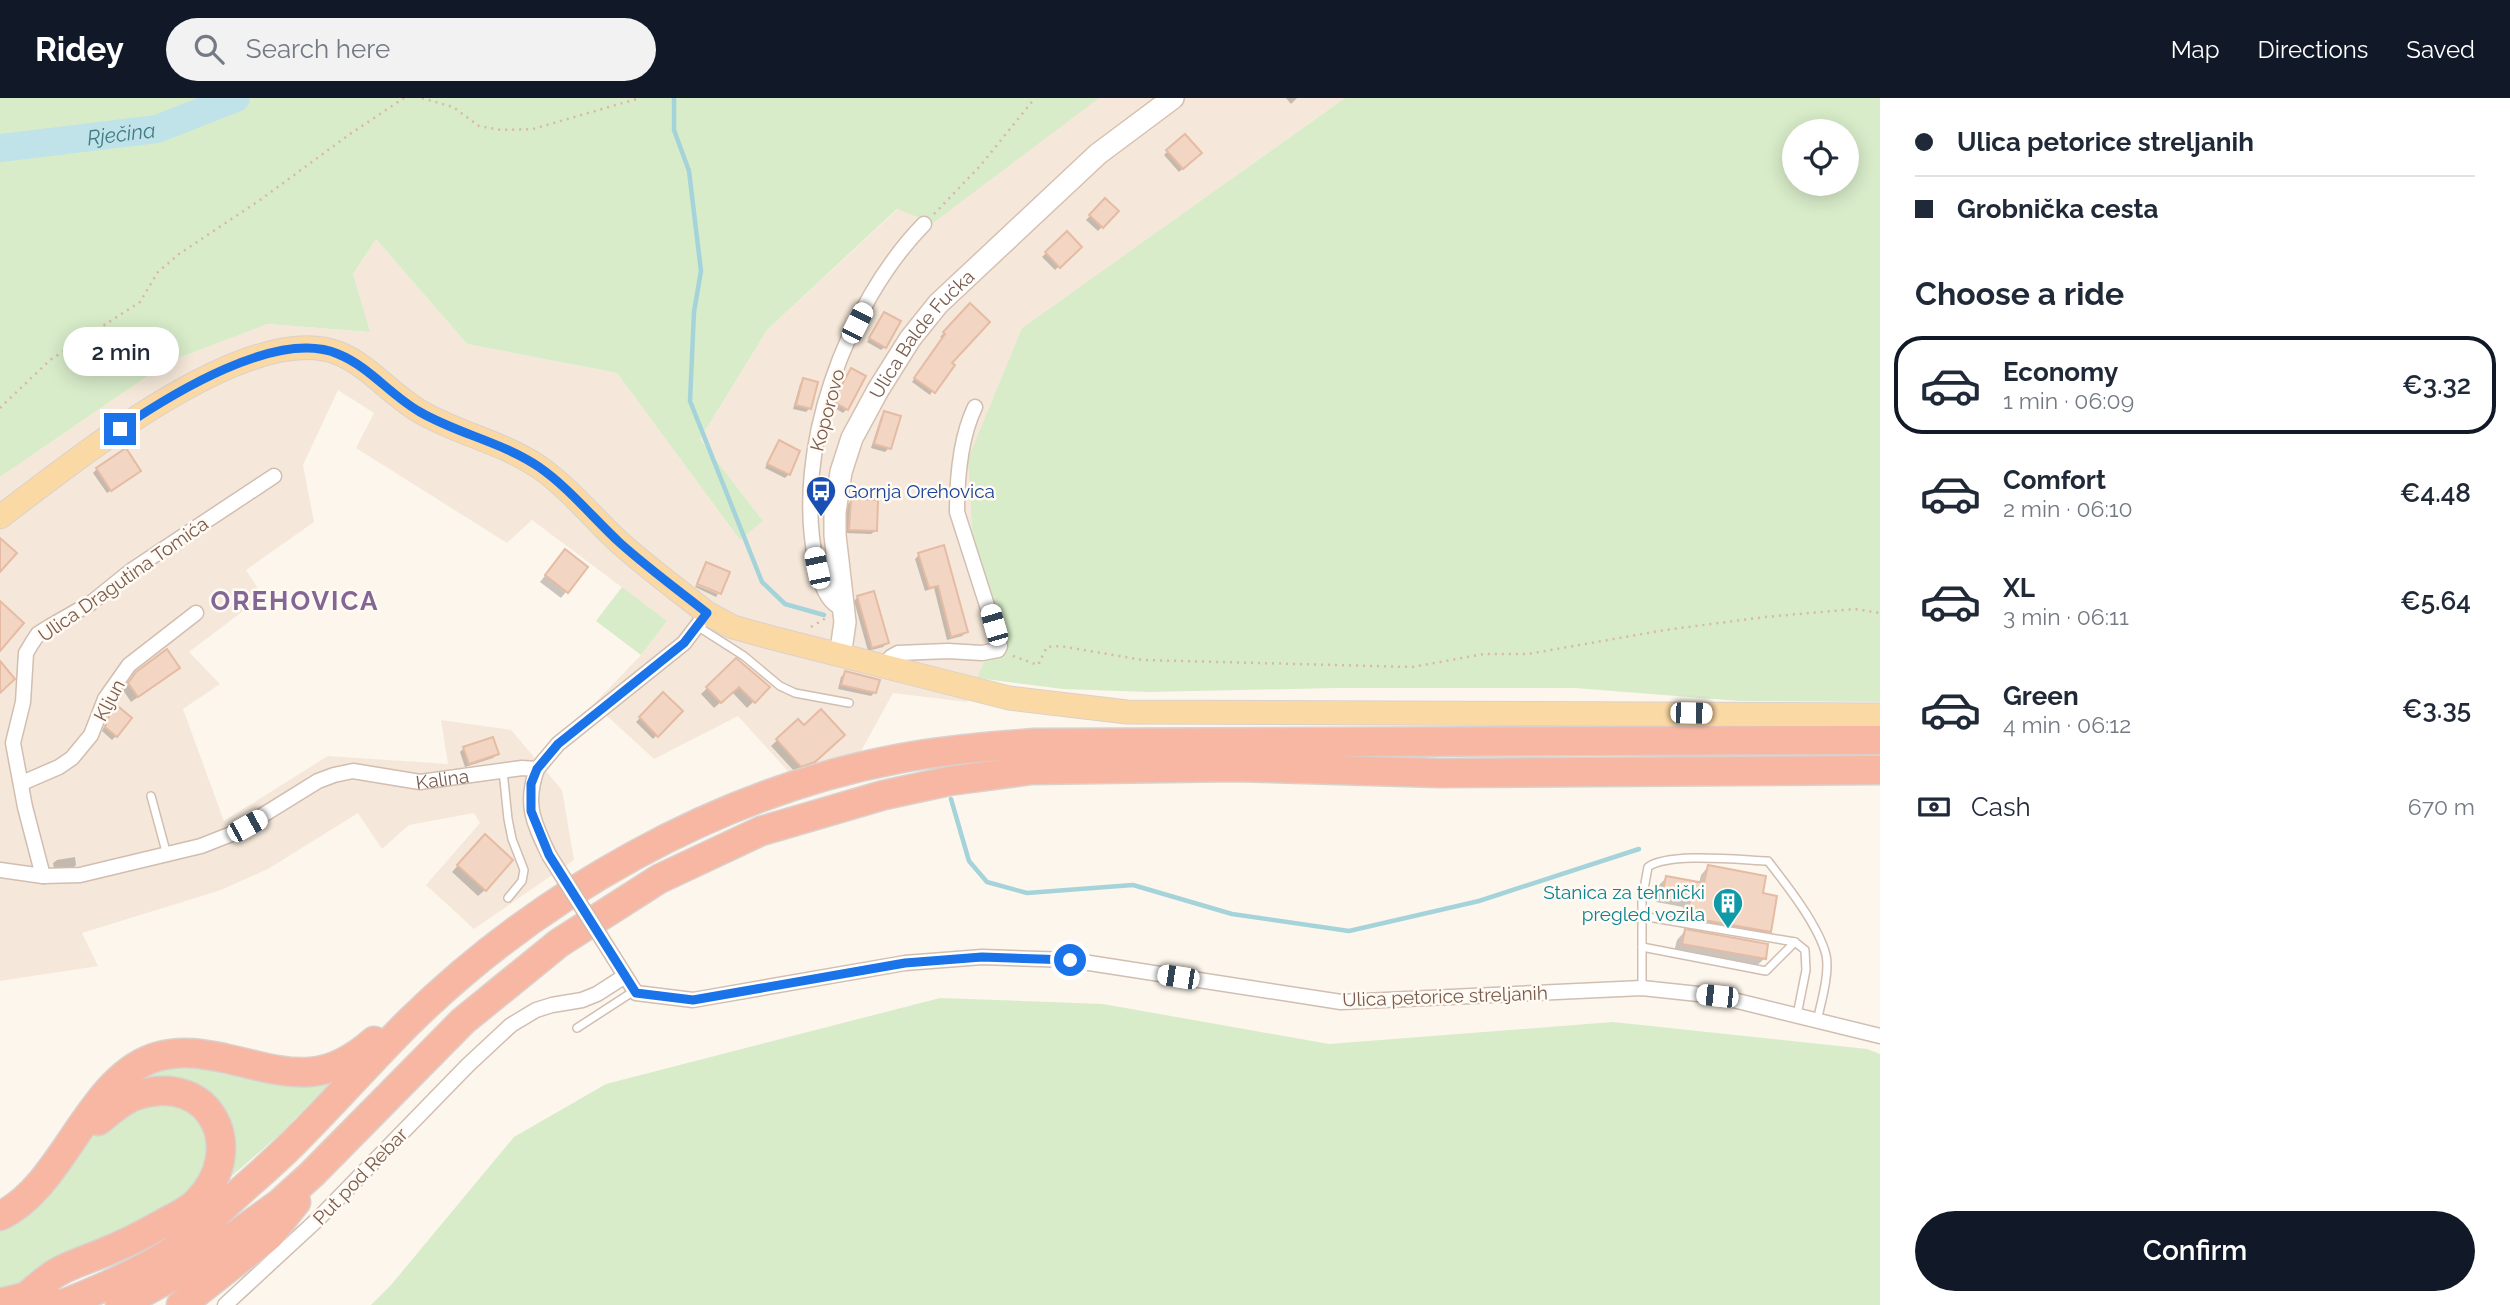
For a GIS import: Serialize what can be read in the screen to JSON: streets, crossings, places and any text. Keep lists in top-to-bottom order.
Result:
{
  "streets": {
    "main road": ["Ulica Balde Fućka"],
    "street": [
      "Koporovo",
      "Ulica Dragutina Tomića",
      "Kljun",
      "Kalina",
      "Ulica petorice streljanih",
      "Put pod Rebar"
    ]
  },
  "crossings": [
    ["Ulica Balde Fućka", "Koporovo"],
    ["Ulica Dragutina Tomića", "Kljun"],
    ["Ulica Dragutina Tomića", "Kalina"]
  ],
  "districts": ["OREHOVICA"],
  "water": ["Rječina"],
  "places": {
    "bus stop": ["Gornja Orehovica"],
    "building": ["Stanica za tehnički pregled vozila"]
  },
  "page": {
    "header": "Ridey",
    "search": "Search here",
    "nav": ["Map", "Directions", "Saved"],
    "banner": ["Ulica petorice streljanih", "Grobnička cesta"],
    "heading": "Choose a ride",
    "bubble": "2 min",
    "list": [
      {
        "name": "Economy",
        "note": "1 min · 06:09",
        "value": "€3.32"
      },
      {
        "name": "Comfort",
        "note": "2 min · 06:10",
        "value": "€4.48"
      },
      {
        "name": "XL",
        "note": "3 min · 06:11",
        "value": "€5.64"
      },
      {
        "name": "Green",
        "note": "4 min · 06:12",
        "value": "€3.35"
      }
    ],
    "pay": ["Cash", "670 m"],
    "buttons": "Confirm"
  }
}
